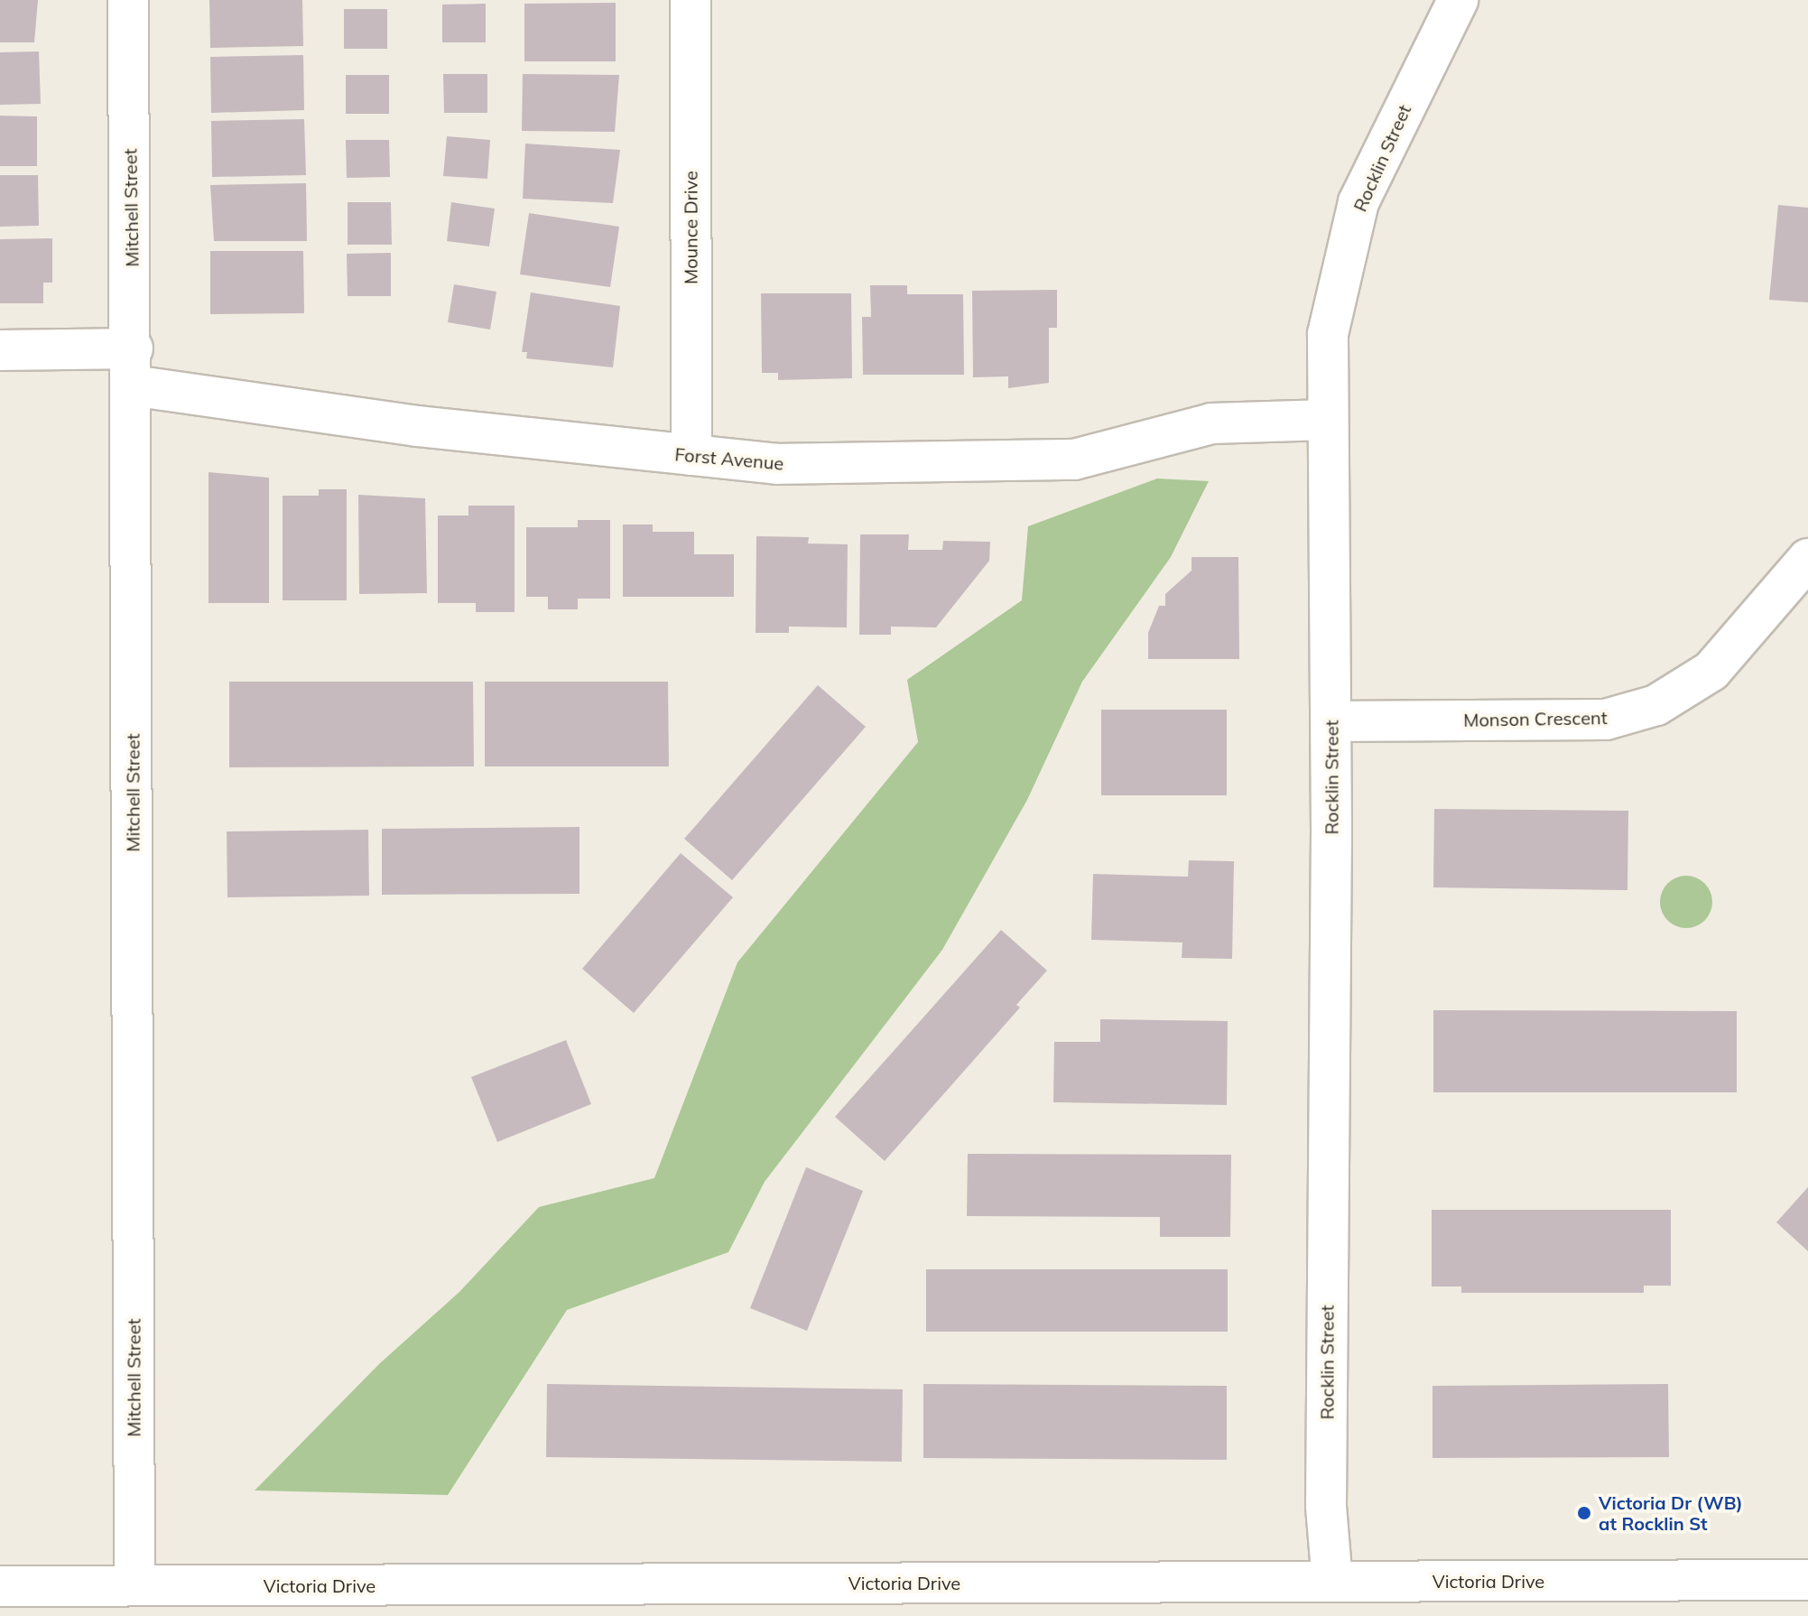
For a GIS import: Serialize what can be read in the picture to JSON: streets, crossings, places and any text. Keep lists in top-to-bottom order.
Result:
{
  "streets": {
    "street": [
      "Rocklin Street",
      "Mitchell Street",
      "Mounce Drive",
      "Forst Avenue",
      "Monson Crescent",
      "Victoria Drive"
    ]
  },
  "crossings": [
    ["Rocklin Street", "Forst Avenue"],
    ["Rocklin Street", "Monson Crescent"],
    ["Rocklin Street", "Victoria Drive"],
    ["Mitchell Street", "Forst Avenue"],
    ["Mitchell Street", "Victoria Drive"],
    ["Mounce Drive", "Forst Avenue"]
  ],
  "places": ["Victoria Dr (WB) at Rocklin St"]
}
